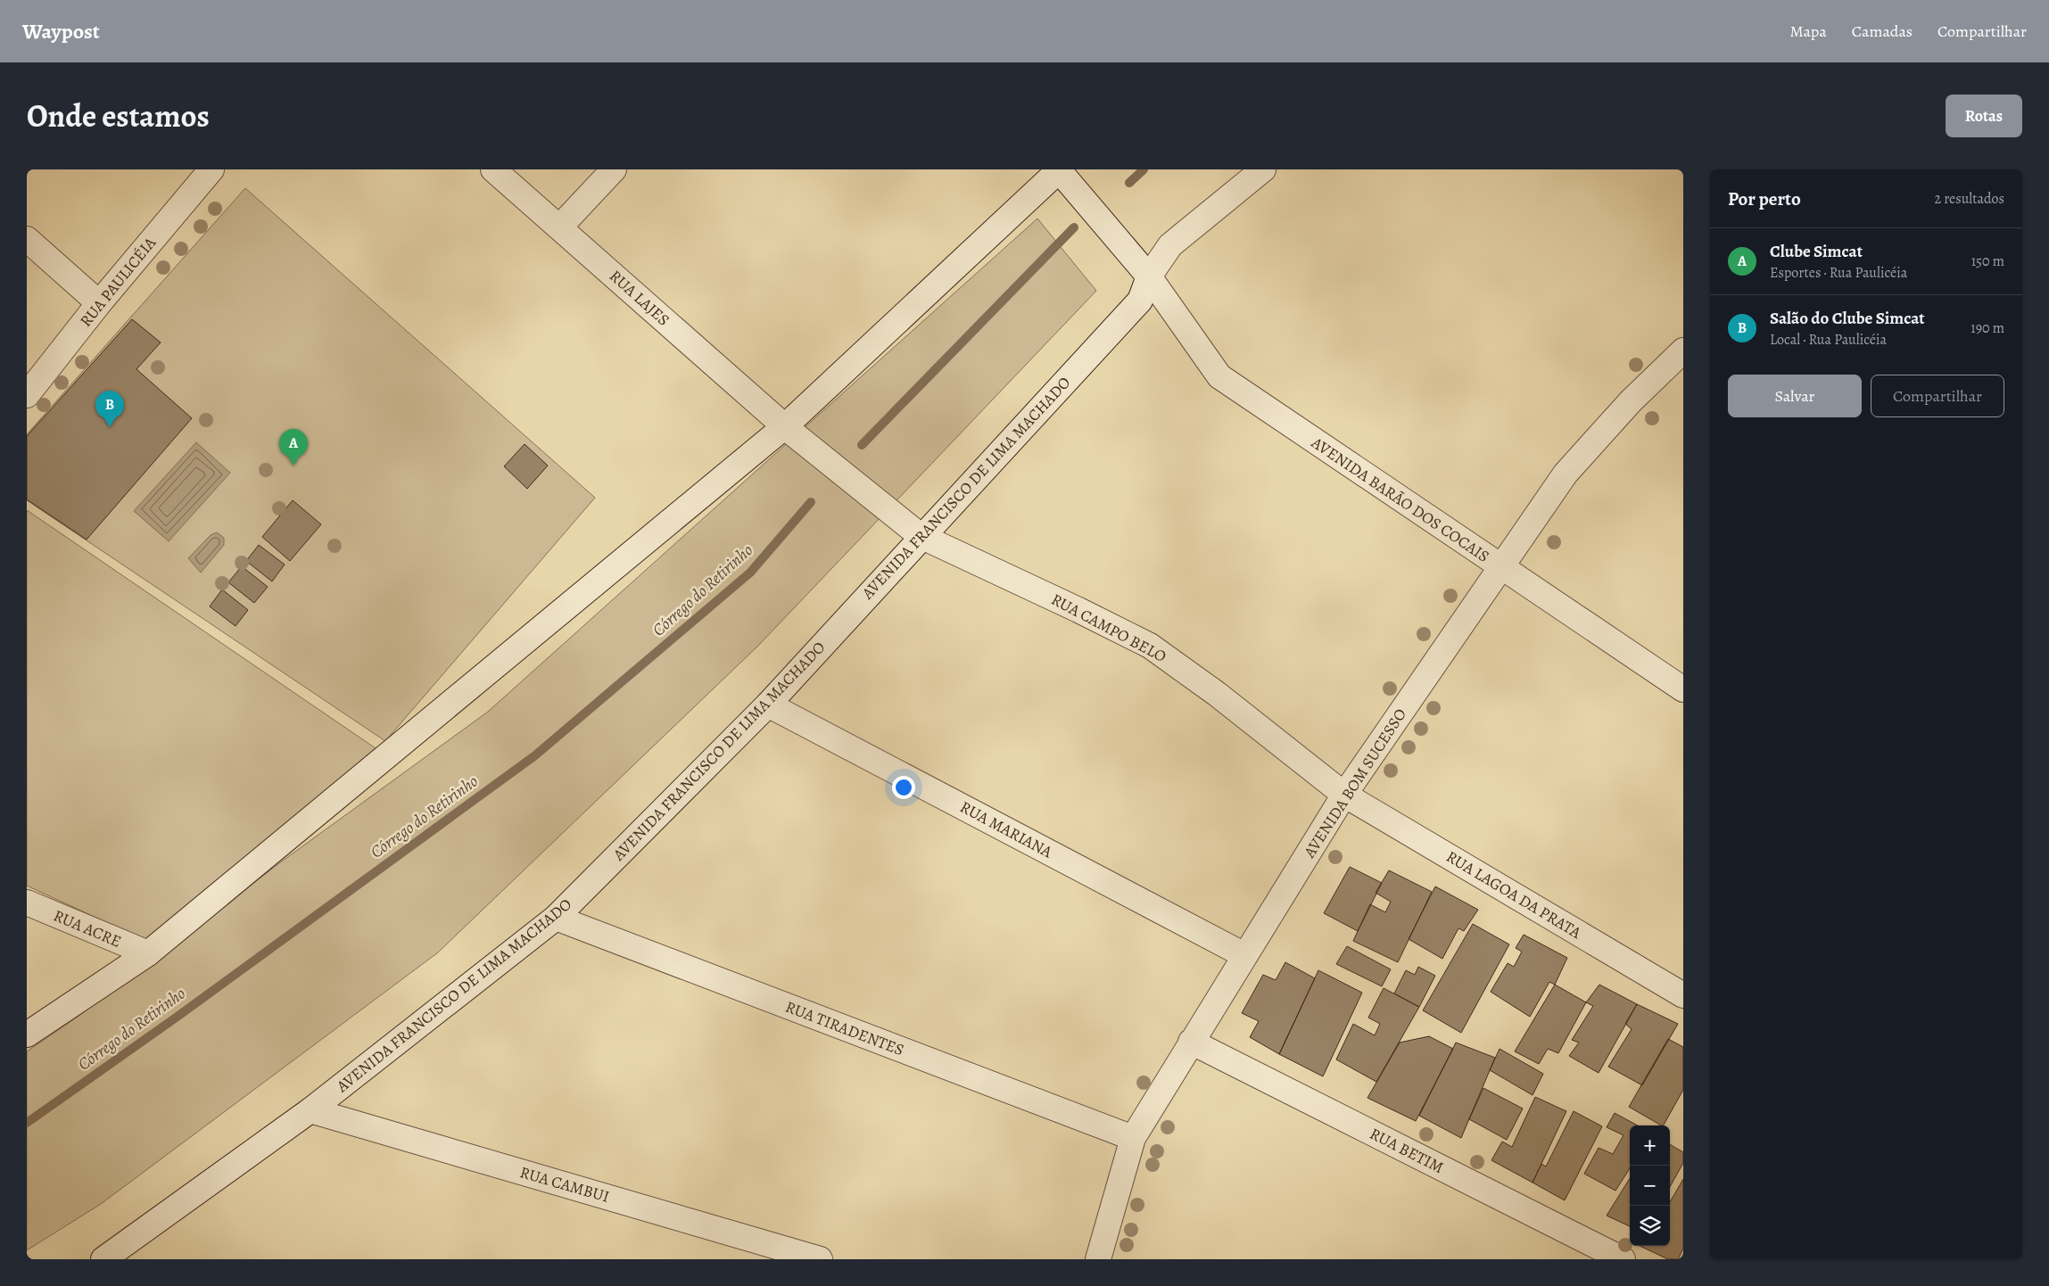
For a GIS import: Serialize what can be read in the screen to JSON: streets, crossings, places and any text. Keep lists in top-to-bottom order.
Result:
{
  "streets": {
    "street": [
      "RUA PAULICÉIA",
      "RUA LAJES",
      "AVENIDA FRANCISCO DE LIMA MACHADO",
      "AVENIDA BARÃO DOS COCAIS",
      "RUA CAMPO BELO",
      "AVENIDA BOM SUCESSO",
      "RUA MARIANA",
      "RUA LAGOA DA PRATA",
      "RUA ACRE",
      "RUA TIRADENTES",
      "RUA BETIM",
      "RUA CAMBUI"
    ]
  },
  "crossings": [
    ["RUA LAJES", "AVENIDA FRANCISCO DE LIMA MACHADO"],
    ["RUA LAJES", "RUA CAMPO BELO"],
    ["AVENIDA FRANCISCO DE LIMA MACHADO", "AVENIDA BARÃO DOS COCAIS"],
    ["AVENIDA FRANCISCO DE LIMA MACHADO", "RUA CAMPO BELO"],
    ["AVENIDA FRANCISCO DE LIMA MACHADO", "RUA MARIANA"],
    ["AVENIDA FRANCISCO DE LIMA MACHADO", "RUA TIRADENTES"],
    ["AVENIDA FRANCISCO DE LIMA MACHADO", "RUA CAMBUI"],
    ["AVENIDA BARÃO DOS COCAIS", "AVENIDA BOM SUCESSO"],
    ["RUA CAMPO BELO", "AVENIDA BOM SUCESSO"],
    ["RUA CAMPO BELO", "RUA LAGOA DA PRATA"],
    ["AVENIDA BOM SUCESSO", "RUA MARIANA"],
    ["AVENIDA BOM SUCESSO", "RUA LAGOA DA PRATA"],
    ["AVENIDA BOM SUCESSO", "RUA TIRADENTES"],
    ["AVENIDA BOM SUCESSO", "RUA BETIM"]
  ],
  "water": ["Córrego do Retirinho"],
  "page": {
    "header": "Waypost",
    "nav": ["Mapa", "Camadas", "Compartilhar"],
    "title": "Onde estamos",
    "buttons": [
      "Rotas",
      ["Salvar", "Compartilhar"]
    ],
    "heading": ["Por perto", "2 resultados"],
    "list": [
      {
        "mark": "A",
        "name": "Clube Simcat",
        "note": "Esportes · Rua Paulicéia",
        "value": "150 m"
      },
      {
        "mark": "B",
        "name": "Salão do Clube Simcat",
        "note": "Local · Rua Paulicéia",
        "value": "190 m"
      }
    ],
    "pins": ["B", "A"],
    "map_buttons": ["+", "−"]
  }
}
